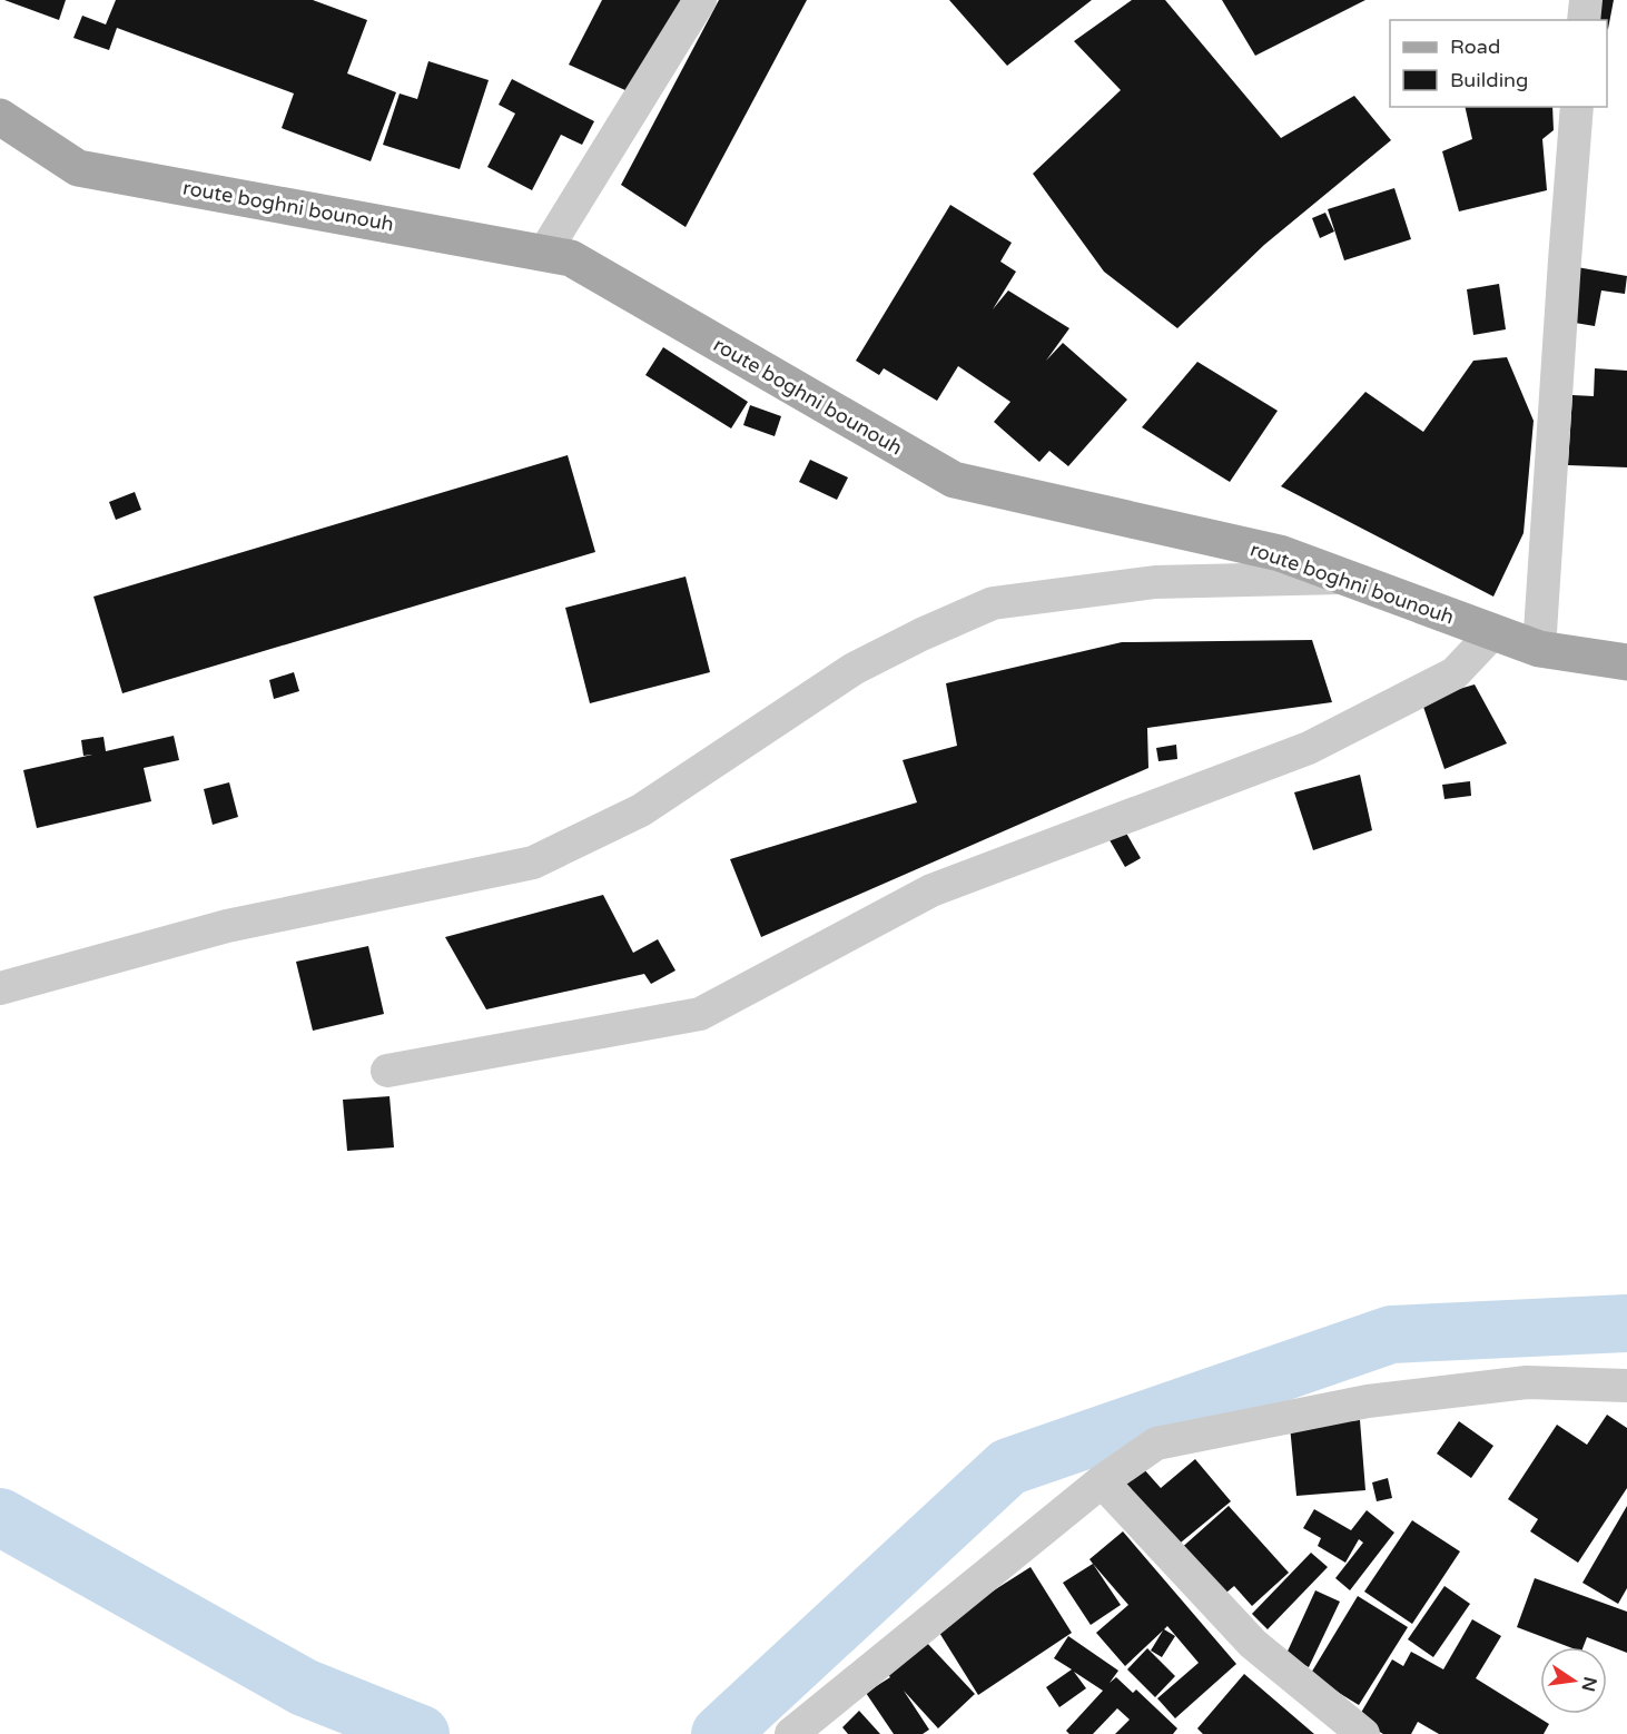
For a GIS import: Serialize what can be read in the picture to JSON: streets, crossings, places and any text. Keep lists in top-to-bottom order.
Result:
{
  "streets": {
    "main road": ["route boghni bounouh"]
  },
  "legend": ["Road", "Building"],
  "north": "right"
}
